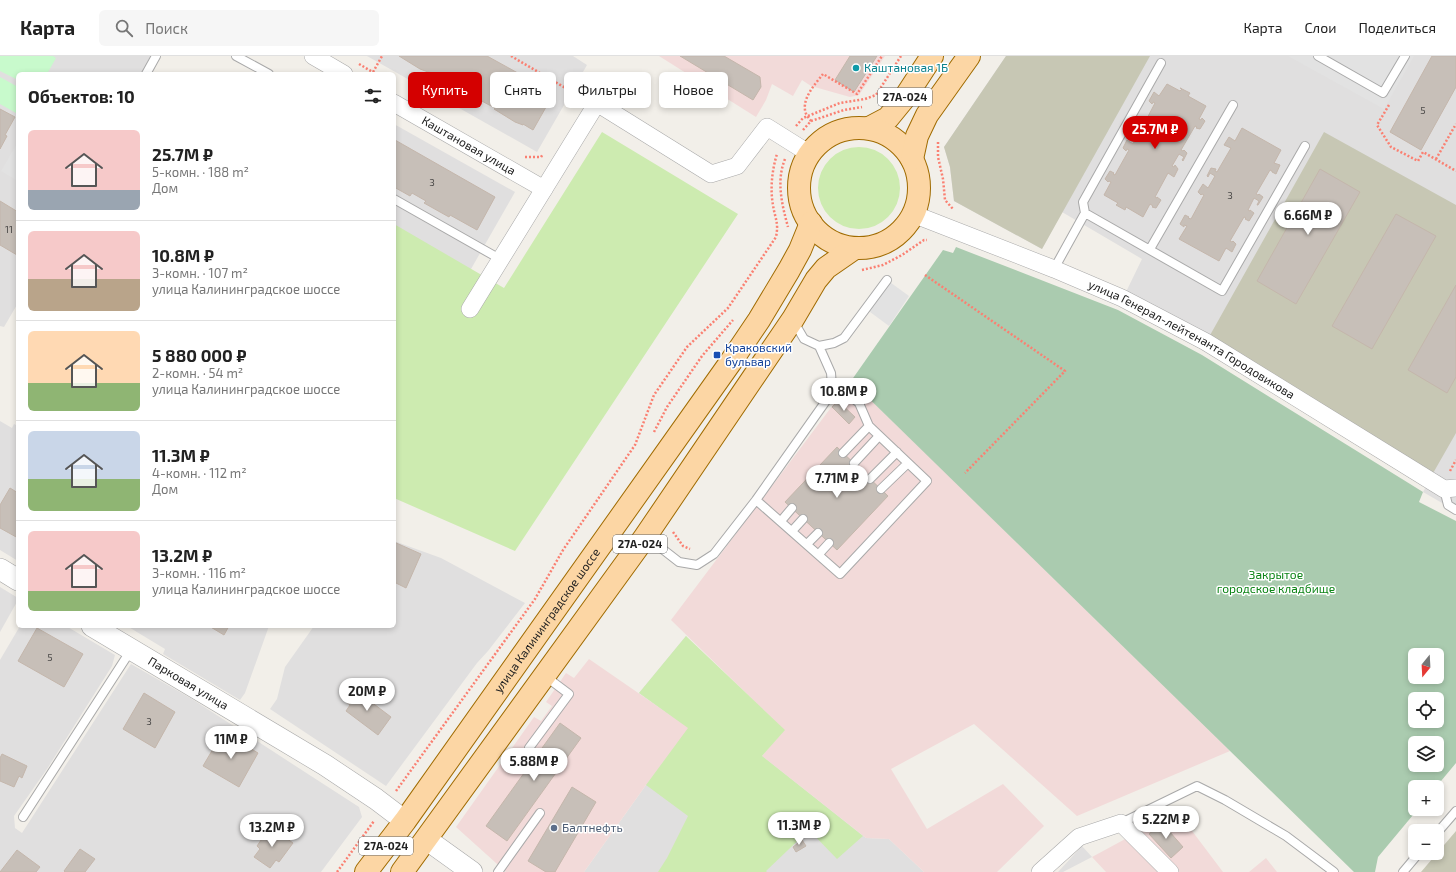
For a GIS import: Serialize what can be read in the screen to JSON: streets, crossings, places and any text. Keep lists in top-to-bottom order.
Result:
{
  "streets": {
    "main road": ["27А-024", "улица Калининградское шоссе"],
    "street": ["Каштановая улица", "улица Генерал-лейтенанта Городовикова", "Парковая улица"]
  },
  "crossings": [
    ["27А-024", "улица Генерал-лейтенанта Городовикова"],
    ["27А-024", "улица Калининградское шоссе"],
    ["улица Генерал-лейтенанта Городовикова", "улица Калининградское шоссе"],
    ["улица Калининградское шоссе", "Парковая улица"]
  ],
  "parks": ["Закрытое городское кладбище"],
  "places": {
    "other": ["Каштановая 1Б", "Балтнефть"],
    "transit": ["Краковский бульвар"]
  },
  "house_numbers": [
    "5",
    "3",
    "3",
    "11",
    "5",
    "3"
  ],
  "north": "bottom",
  "page": {
    "header": "Карта",
    "search": "Поиск",
    "nav": ["Карта", "Слои", "Поделиться"],
    "chip": [
      "Купить",
      "Снять",
      "Фильтры",
      "Новое"
    ],
    "heading": "Объектов: 10",
    "price": [
      "25.7M ₽",
      "6.66M ₽",
      "10.8M ₽",
      "7.71M ₽",
      "20M ₽",
      "11M ₽",
      "5.88M ₽",
      "5.22M ₽",
      "11.3M ₽",
      "13.2M ₽"
    ],
    "list": [
      {
        "name": "25.7M ₽",
        "note": "5-комн. · 188 m² · Дом"
      },
      {
        "name": "10.8M ₽",
        "note": "3-комн. · 107 m² · улица Калининградское шоссе"
      },
      {
        "name": "5 880 000 ₽",
        "note": "2-комн. · 54 m² · улица Калининградское шоссе"
      },
      {
        "name": "11.3M ₽",
        "note": "4-комн. · 112 m² · Дом"
      },
      {
        "name": "13.2M ₽",
        "note": "3-комн. · 116 m² · улица Калининградское шоссе"
      }
    ],
    "map_buttons": ["+", "−"]
  }
}
